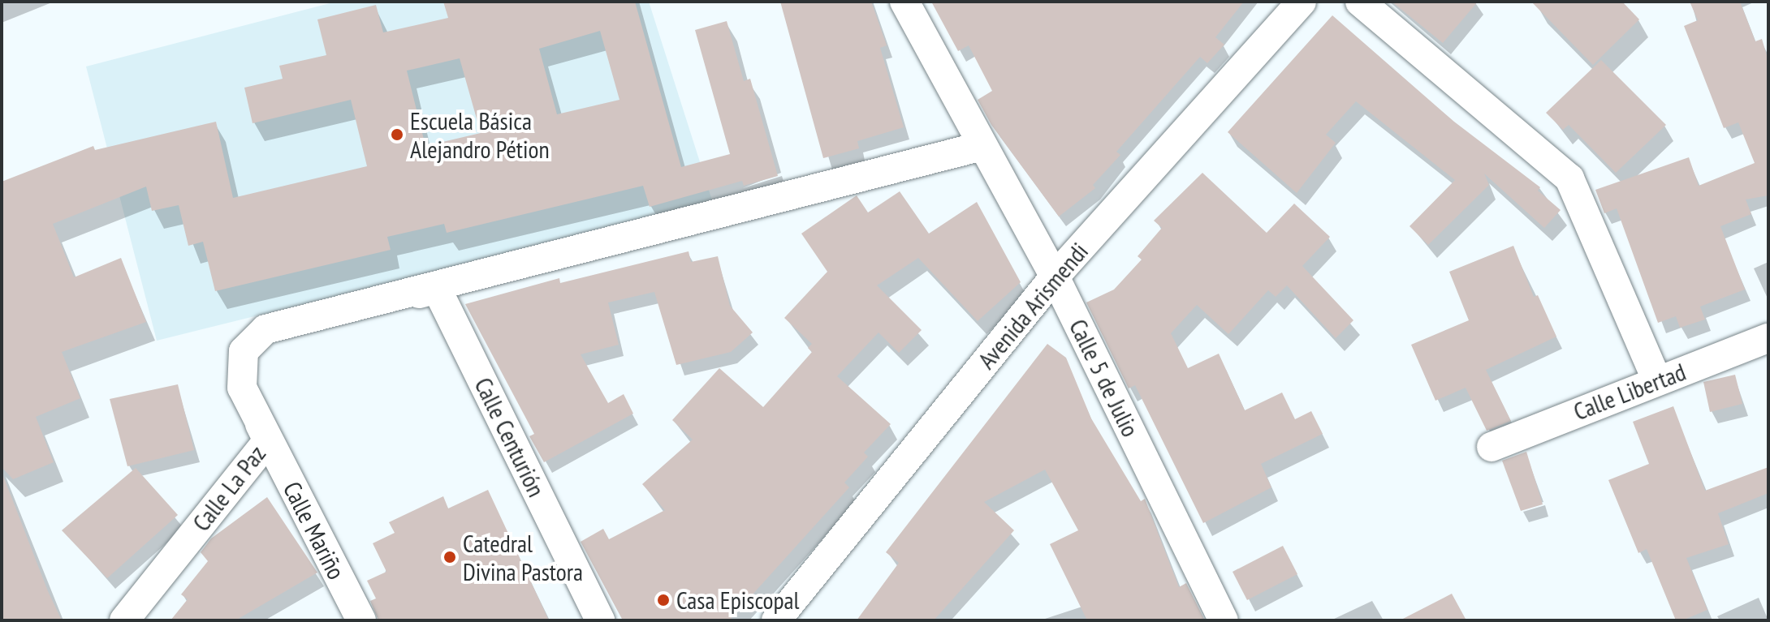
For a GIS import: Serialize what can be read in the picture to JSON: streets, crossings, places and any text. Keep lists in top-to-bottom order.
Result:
{
  "streets": {
    "street": [
      "Avenida Arismendi",
      "Calle 5 de Julio",
      "Calle Libertad",
      "Calle Centurión",
      "Calle La Paz",
      "Calle Mariño"
    ]
  },
  "crossings": [
    ["Avenida Arismendi", "Calle 5 de Julio"],
    ["Calle 5 de Julio", "Calle La Paz"],
    ["Calle Centurión", "Calle La Paz"],
    ["Calle La Paz", "Calle Mariño"]
  ],
  "places": ["Escuela Básica Alejandro Pétion", "Catedral Divina Pastora", "Casa Episcopal"]
}
